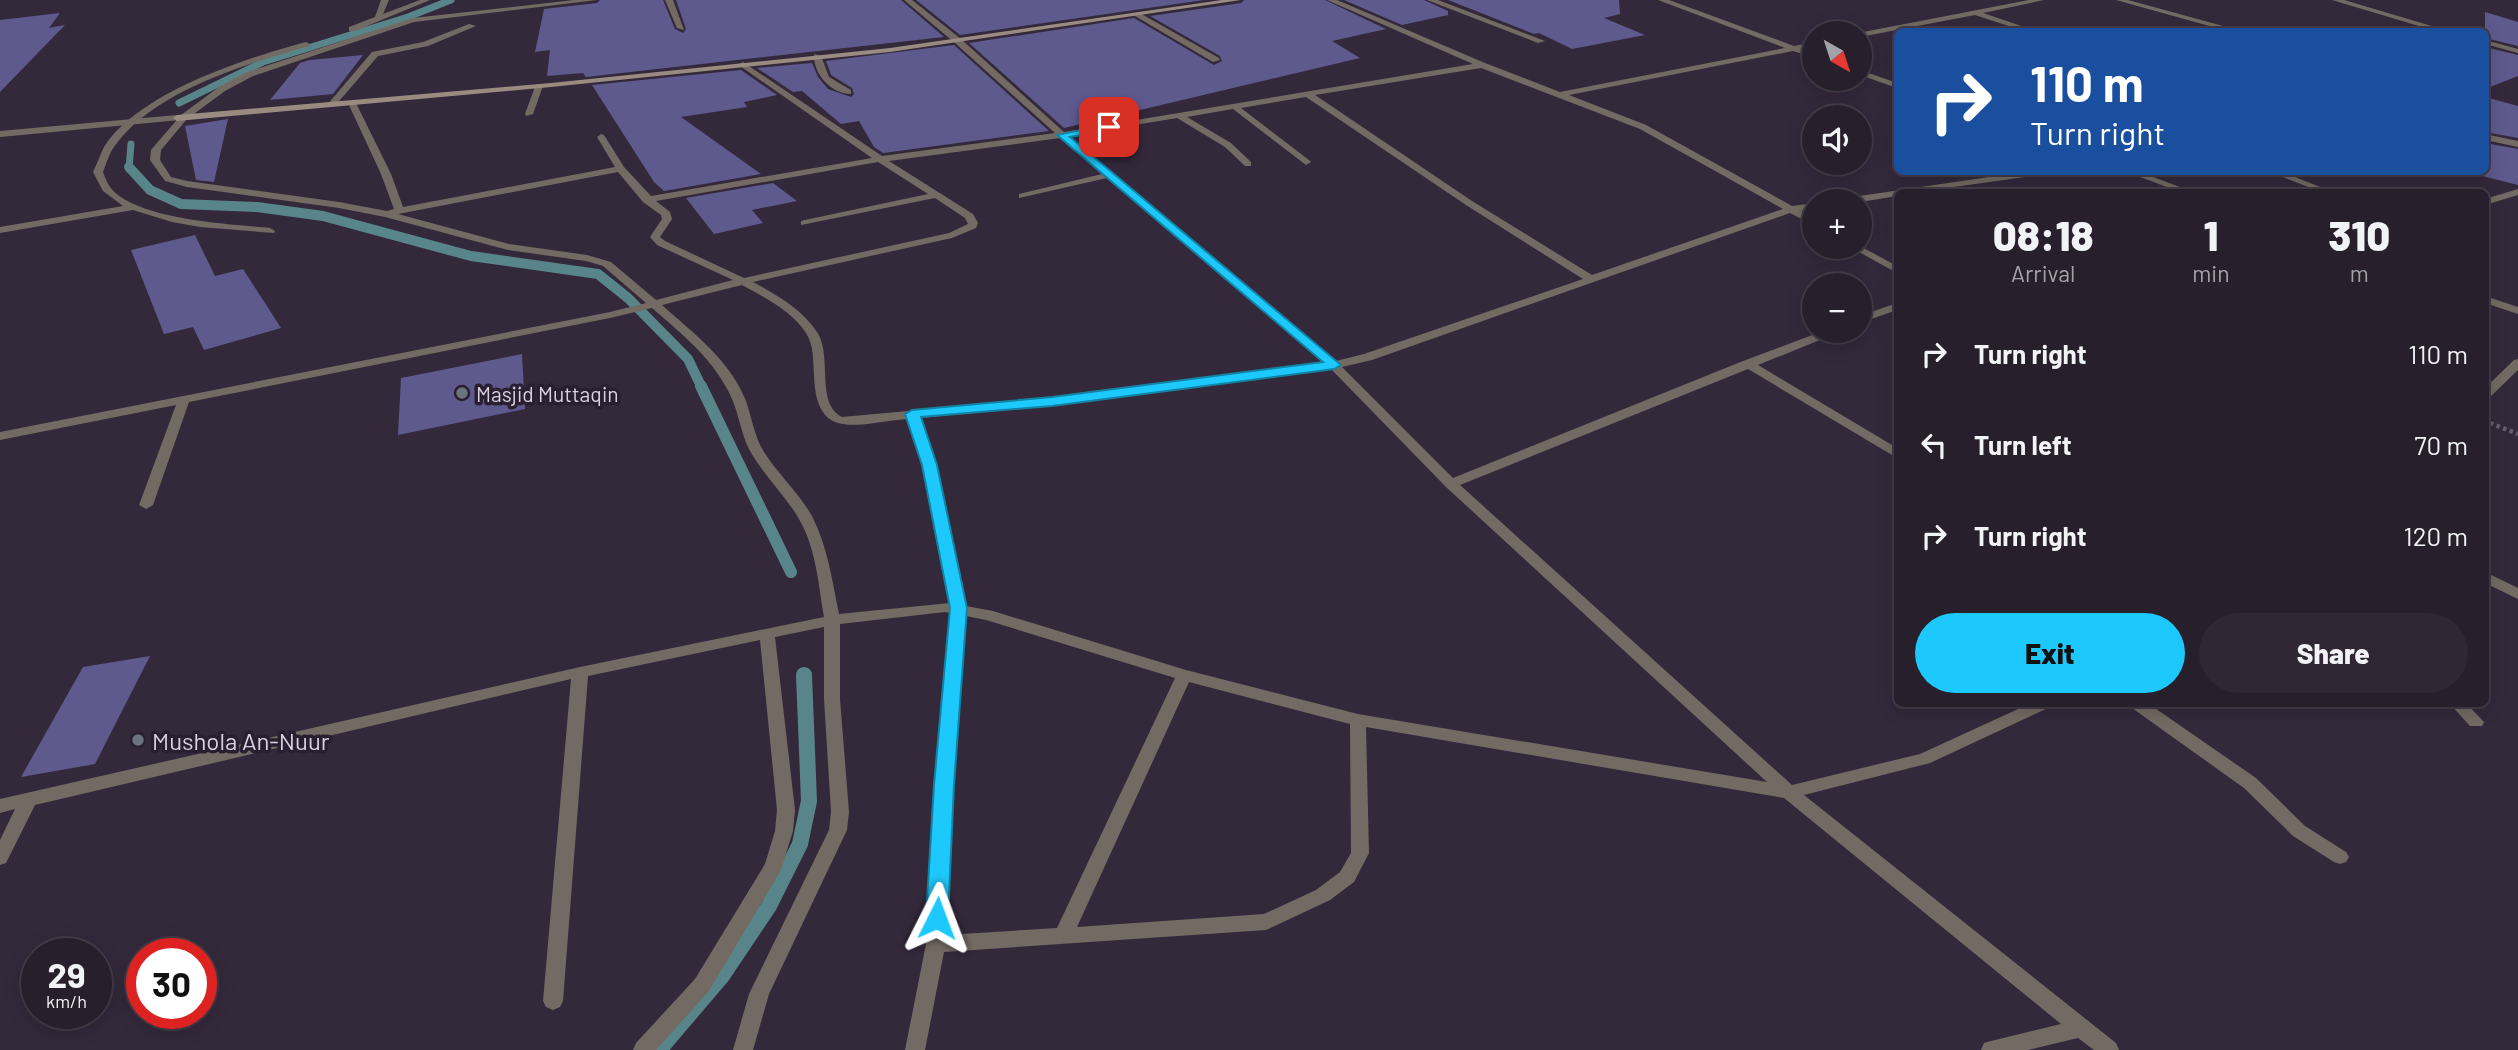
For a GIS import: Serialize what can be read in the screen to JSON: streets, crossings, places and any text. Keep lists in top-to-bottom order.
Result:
{
  "places": ["Masjid Muttaqin", "Mushola An-Nuur"],
  "north": "bottom right",
  "page": {
    "map_buttons": ["+", "−"],
    "turn": ["110 m", "Turn right"],
    "eta": [
      "08:18",
      "Arrival",
      "1",
      "min",
      "310",
      "m"
    ],
    "list": [
      {
        "name": "Turn right",
        "value": "110 m"
      },
      {
        "name": "Turn left",
        "value": "70 m"
      },
      {
        "name": "Turn right",
        "value": "120 m"
      }
    ],
    "buttons": ["Exit", "Share"],
    "speed": "29 km/h",
    "limit": "30"
  }
}
